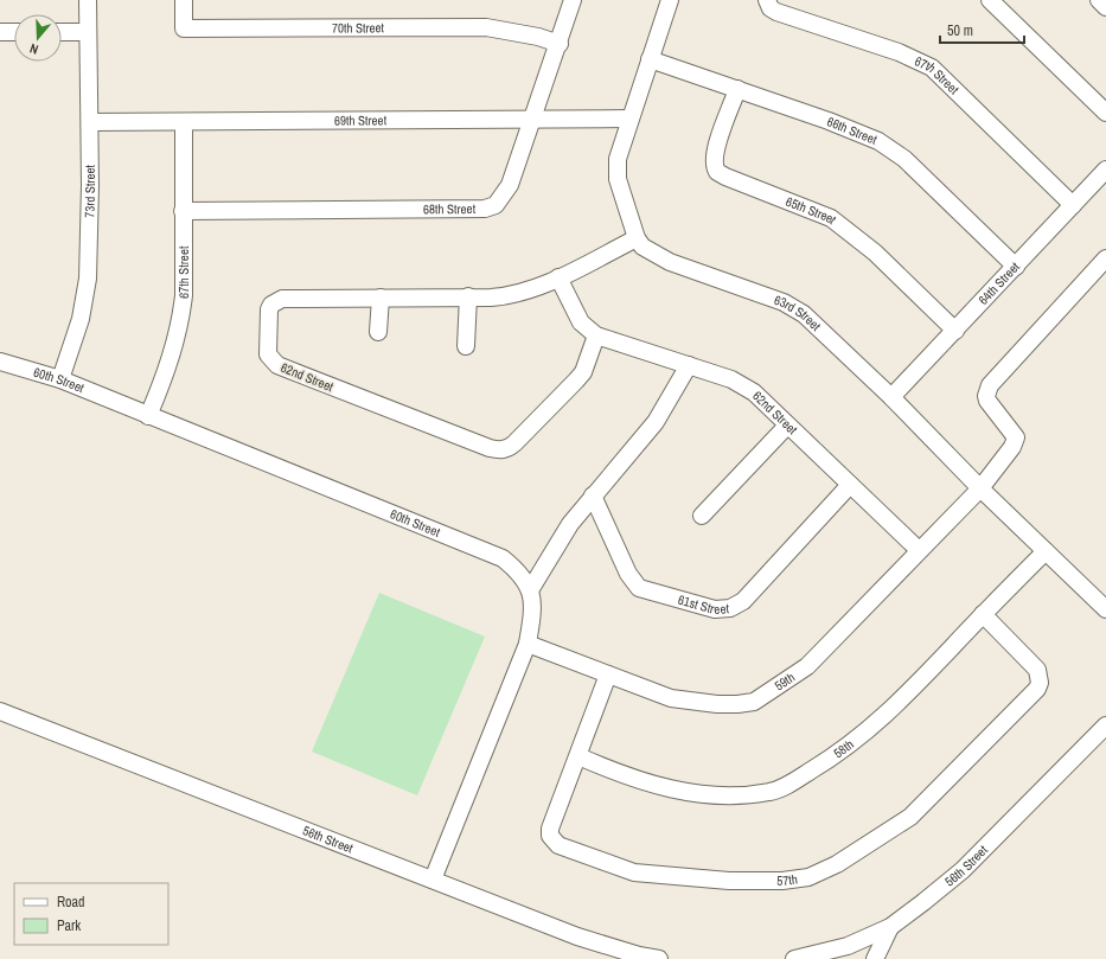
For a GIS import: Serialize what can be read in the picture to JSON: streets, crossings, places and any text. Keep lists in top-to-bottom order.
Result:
{
  "streets": {
    "street": [
      "70th Street",
      "67th Street",
      "69th Street",
      "66th Street",
      "73rd Street",
      "68th Street",
      "65th Street",
      "64th Street",
      "63rd Street",
      "62nd Street",
      "60th Street",
      "61st Street",
      "59th",
      "58th",
      "56th Street",
      "57th"
    ]
  },
  "crossings": [
    ["70th Street", "68th Street"],
    ["67th Street", "69th Street"],
    ["67th Street", "68th Street"],
    ["67th Street", "64th Street"],
    ["67th Street", "60th Street"],
    ["69th Street", "73rd Street"],
    ["69th Street", "68th Street"],
    ["69th Street", "63rd Street"],
    ["66th Street", "65th Street"],
    ["66th Street", "64th Street"],
    ["66th Street", "63rd Street"],
    ["73rd Street", "60th Street"],
    ["65th Street", "64th Street"],
    ["64th Street", "63rd Street"],
    ["63rd Street", "62nd Street"],
    ["63rd Street", "59th"],
    ["63rd Street", "58th"],
    ["62nd Street", "61st Street"],
    ["62nd Street", "59th"],
    ["60th Street", "59th"],
    ["60th Street", "56th Street"],
    ["59th", "57th"],
    ["58th", "57th"]
  ],
  "legend": ["Road", "Park"],
  "scale_bar": "50 m",
  "north": "bottom"
}
